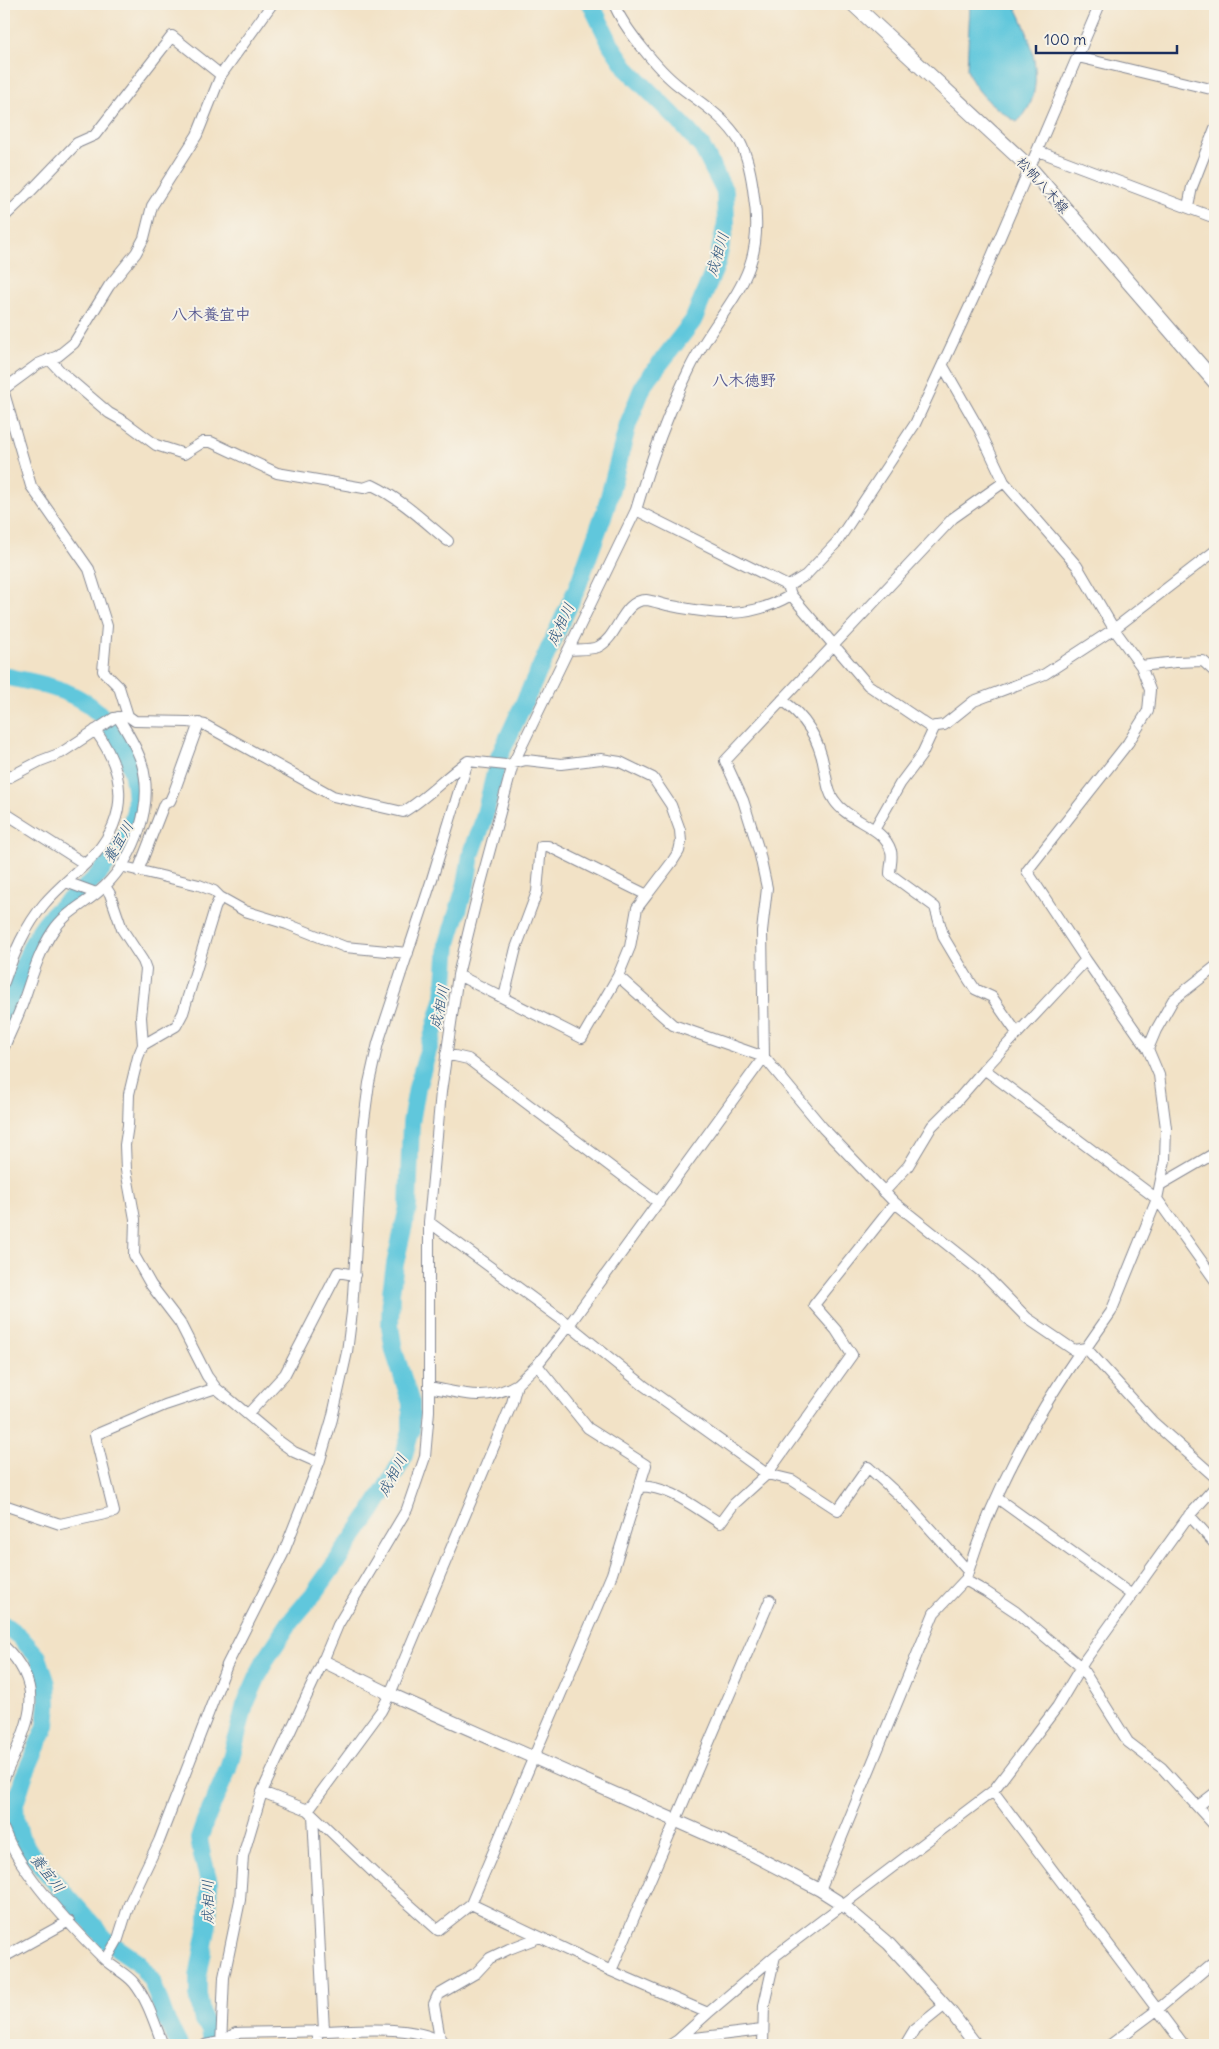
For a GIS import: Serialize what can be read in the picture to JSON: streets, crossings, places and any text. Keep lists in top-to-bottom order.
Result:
{
  "streets": {
    "main road": ["松帆八木線"]
  },
  "districts": ["八木養宜中", "八木徳野"],
  "water": ["成相川", "養宜川"],
  "scale_bar": "100 m"
}
